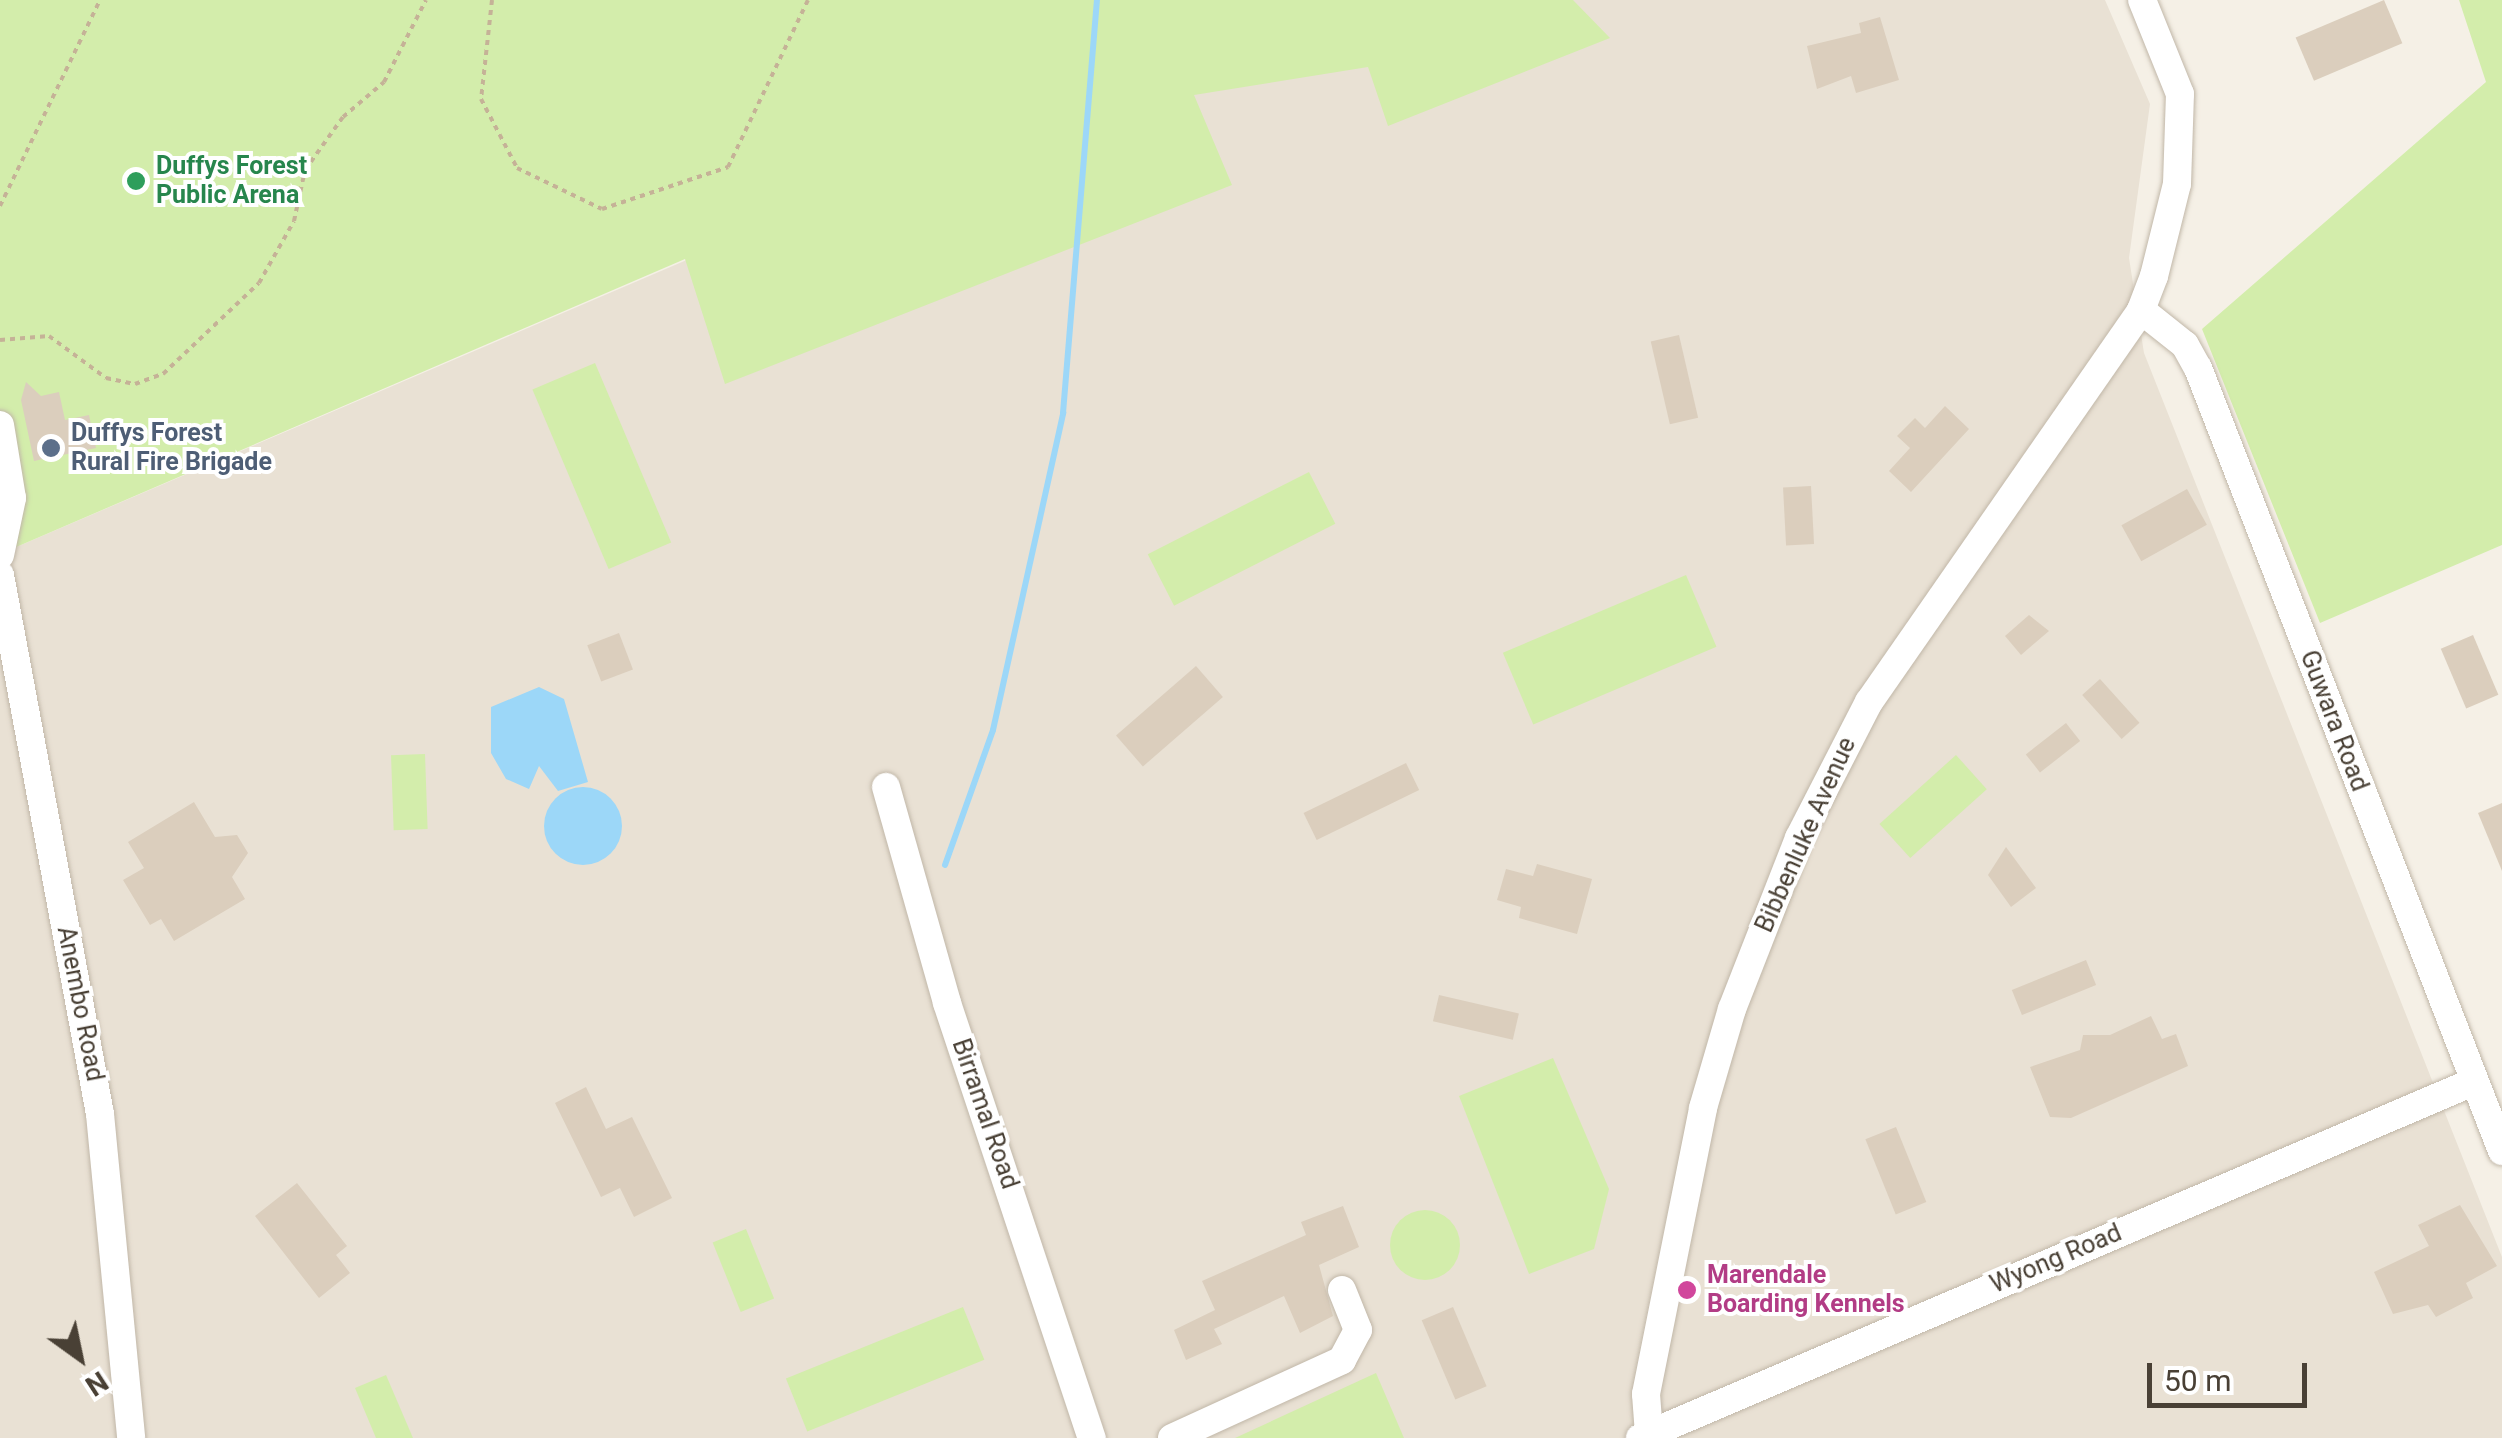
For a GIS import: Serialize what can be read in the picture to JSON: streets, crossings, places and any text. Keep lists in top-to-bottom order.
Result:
{
  "streets": {
    "street": [
      "Guwara Road",
      "Bibbenluke Avenue",
      "Anembo Road",
      "Birramal Road",
      "Wyong Road"
    ]
  },
  "crossings": [
    ["Guwara Road", "Bibbenluke Avenue"],
    ["Guwara Road", "Wyong Road"],
    ["Bibbenluke Avenue", "Wyong Road"]
  ],
  "places": ["Duffys Forest Public Arena", "Duffys Forest Rural Fire Brigade", "Marendale Boarding Kennels"],
  "scale_bar": "50 m",
  "north": "bottom right"
}
